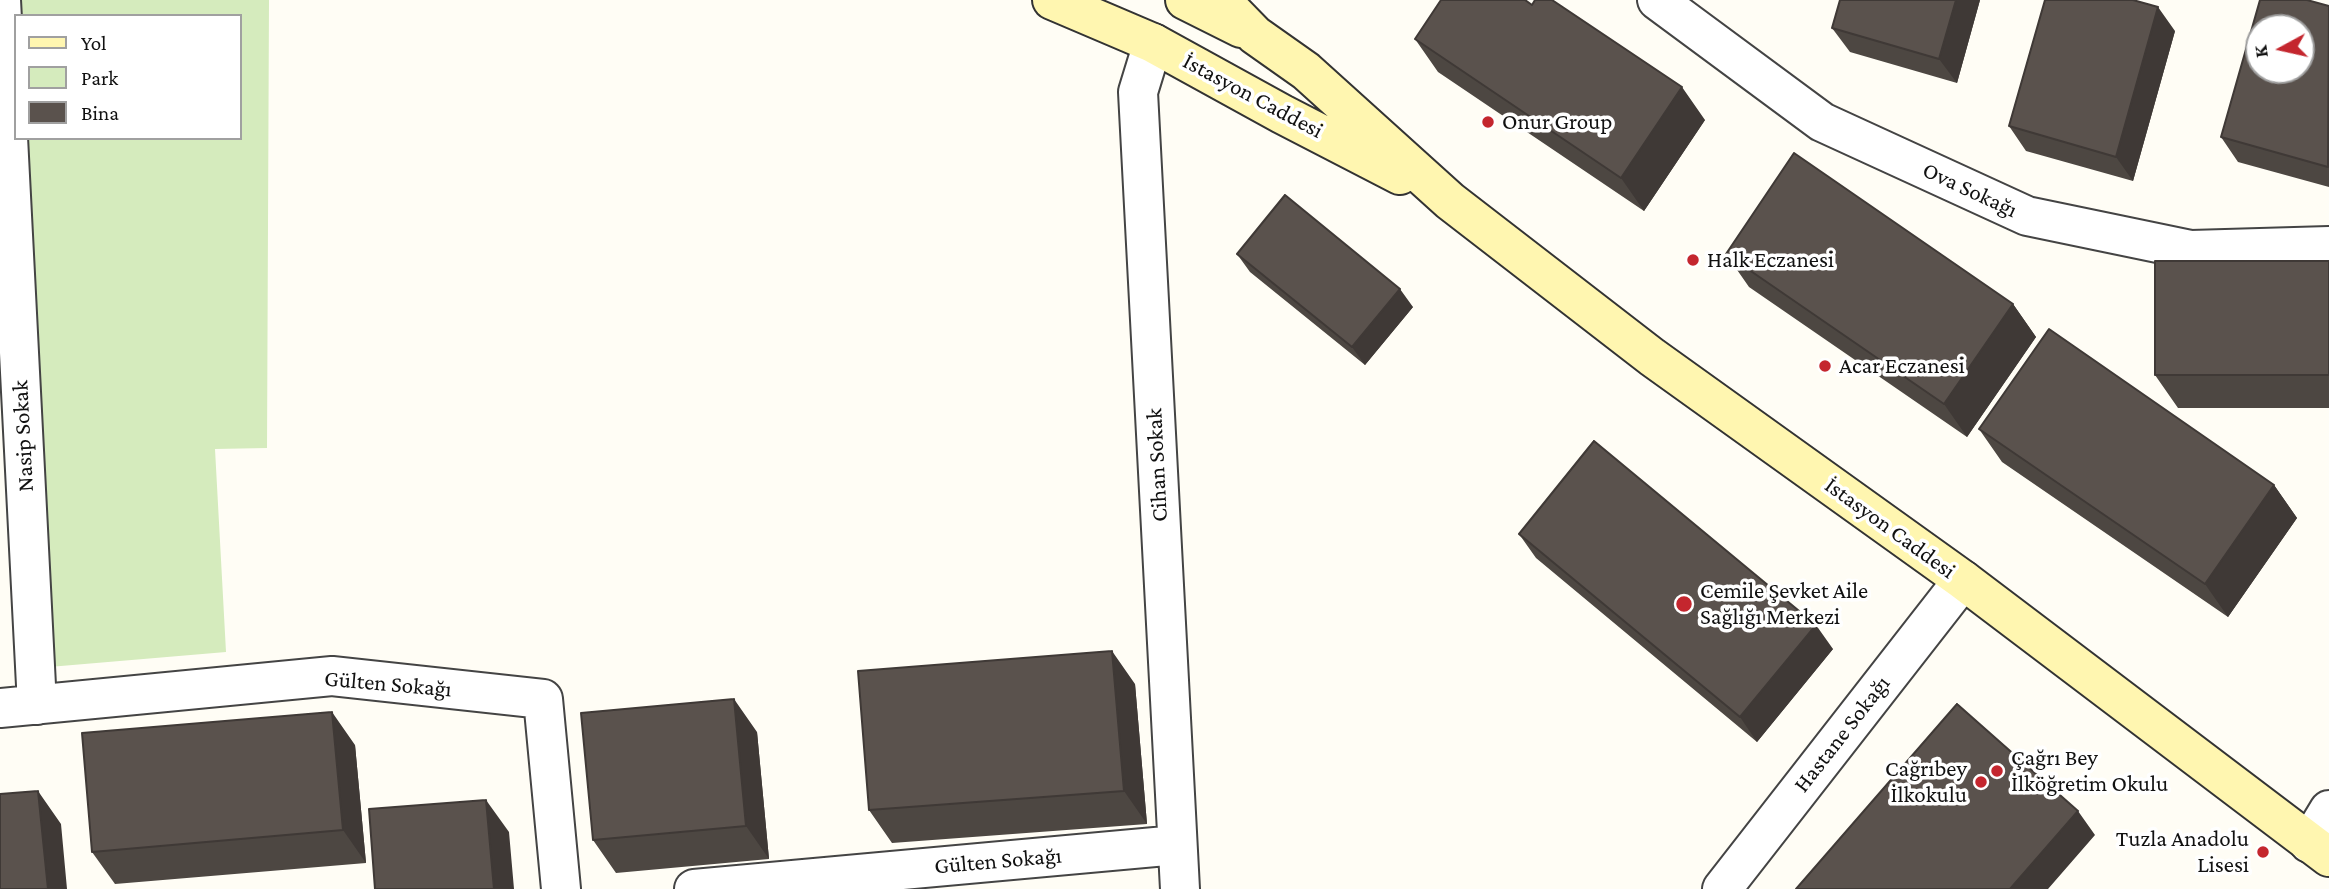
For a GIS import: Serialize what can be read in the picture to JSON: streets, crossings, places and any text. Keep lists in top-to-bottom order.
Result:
{
  "streets": {
    "street": [
      "İstasyon Caddesi",
      "Ova Sokağı",
      "Nasip Sokak",
      "Cihan Sokak",
      "Gülten Sokağı",
      "Hastane Sokağı"
    ]
  },
  "crossings": [
    ["İstasyon Caddesi", "Cihan Sokak"],
    ["İstasyon Caddesi", "Hastane Sokağı"],
    ["Nasip Sokak", "Gülten Sokağı"],
    ["Cihan Sokak", "Gülten Sokağı"]
  ],
  "places": [
    "Onur Group",
    "Halk Eczanesi",
    "Acar Eczanesi",
    "Cemile Şevket Aile Sağlığı Merkezi",
    "Çağrı Bey İlköğretim Okulu",
    "Cağrıbey İlkokulu",
    "Tuzla Anadolu Lisesi"
  ],
  "legend": ["Yol", "Park", "Bina"],
  "north": "left"
}
